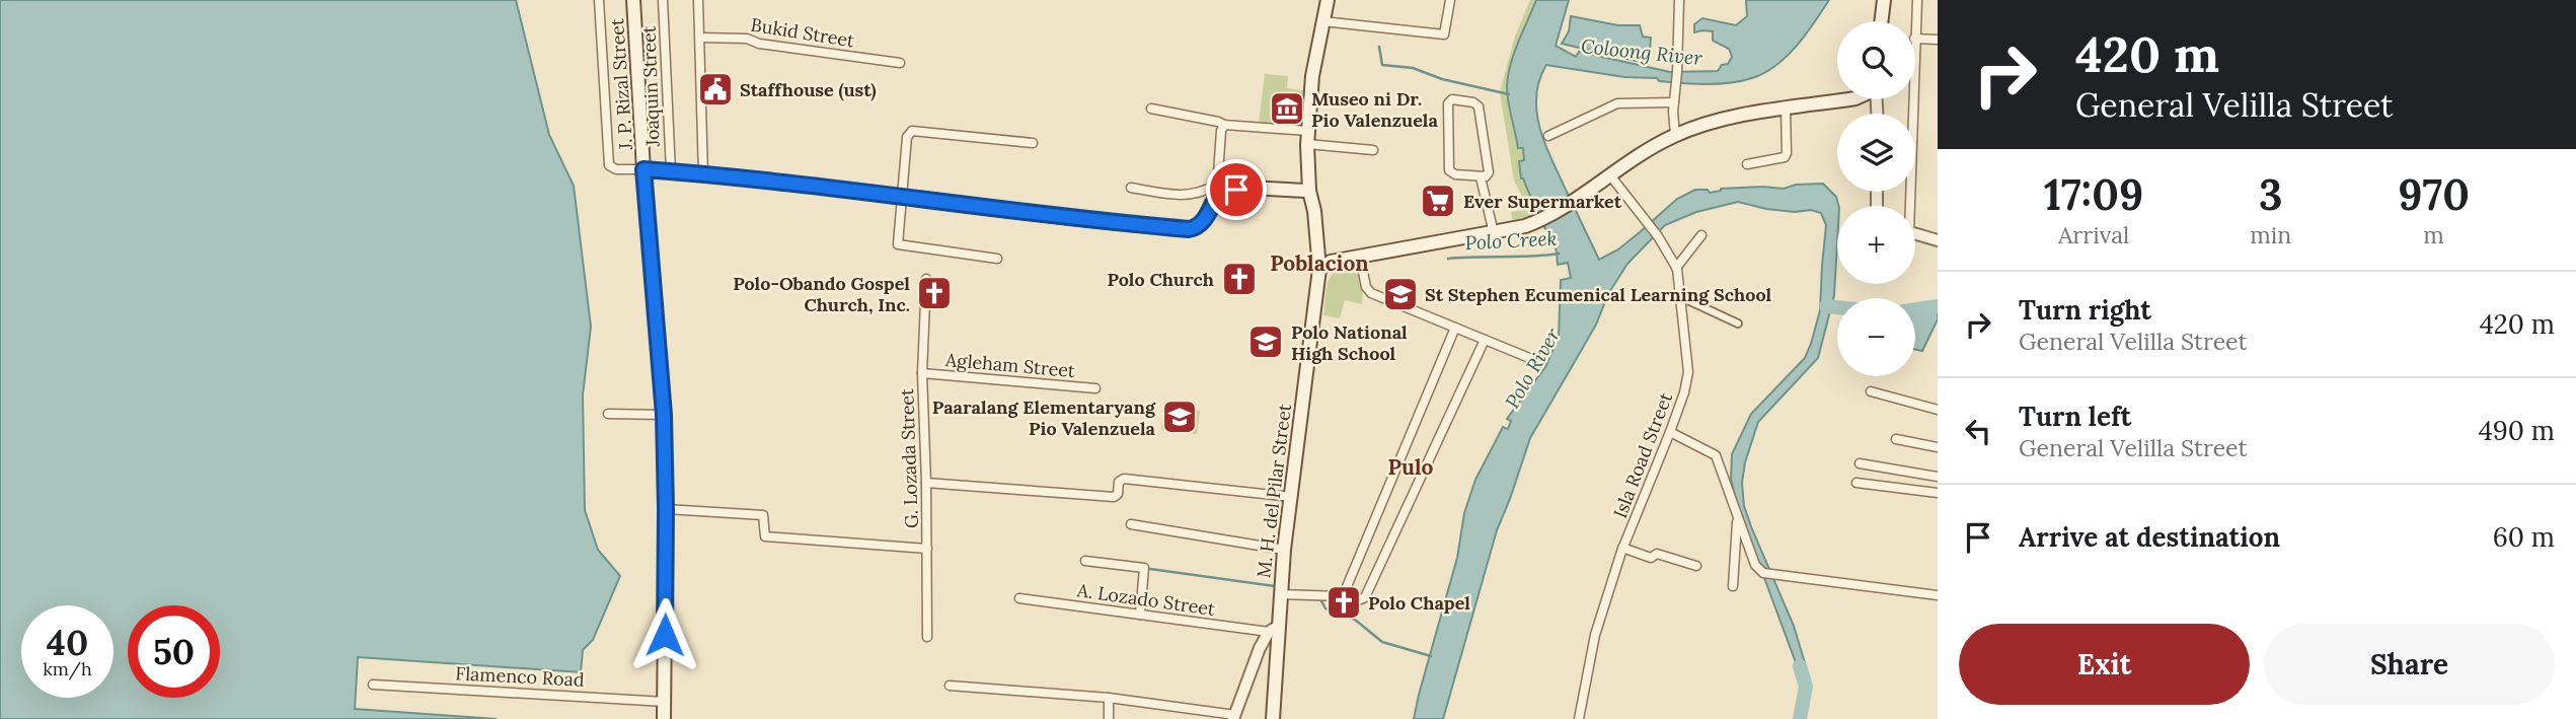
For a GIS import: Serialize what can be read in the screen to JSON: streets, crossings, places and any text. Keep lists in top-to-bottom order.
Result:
{
  "streets": {
    "main road": ["J. P. Rizal Street", "M. H. del Pilar Street"],
    "street": [
      "Bukid Street",
      "Joaquin Street",
      "Agleham Street",
      "Isla Road Street",
      "G. Lozada Street",
      "A. Lozado Street",
      "Flamenco Road"
    ]
  },
  "crossings": [
    ["J. P. Rizal Street", "Flamenco Road"],
    ["Agleham Street", "G. Lozada Street"],
    ["M. H. del Pilar Street", "A. Lozado Street"]
  ],
  "districts": ["Poblacion", "Pulo"],
  "water": ["Coloong River", "Polo Creek", "Polo River"],
  "places": {
    "public building": ["Staffhouse (ust)"],
    "museum": ["Museo ni Dr. Pio Valenzuela"],
    "supermarket": ["Ever Supermarket"],
    "church": ["Polo Church", "Polo-Obando Gospel Church, Inc.", "Polo Chapel"],
    "school or university": ["St Stephen Ecumenical Learning School", "Polo National High School", "Paaralang Elementaryang Pio Valenzuela"]
  },
  "page": {
    "turn": ["420 m", "General Velilla Street"],
    "map_buttons": ["+", "−"],
    "eta": [
      "17:09",
      "Arrival",
      "3",
      "min",
      "970",
      "m"
    ],
    "list": [
      {
        "name": "Turn right",
        "note": "General Velilla Street",
        "value": "420 m"
      },
      {
        "name": "Turn left",
        "note": "General Velilla Street",
        "value": "490 m"
      },
      {
        "name": "Arrive at destination",
        "value": "60 m"
      }
    ],
    "speed": "40 km/h",
    "limit": "50",
    "buttons": ["Exit", "Share"]
  }
}
